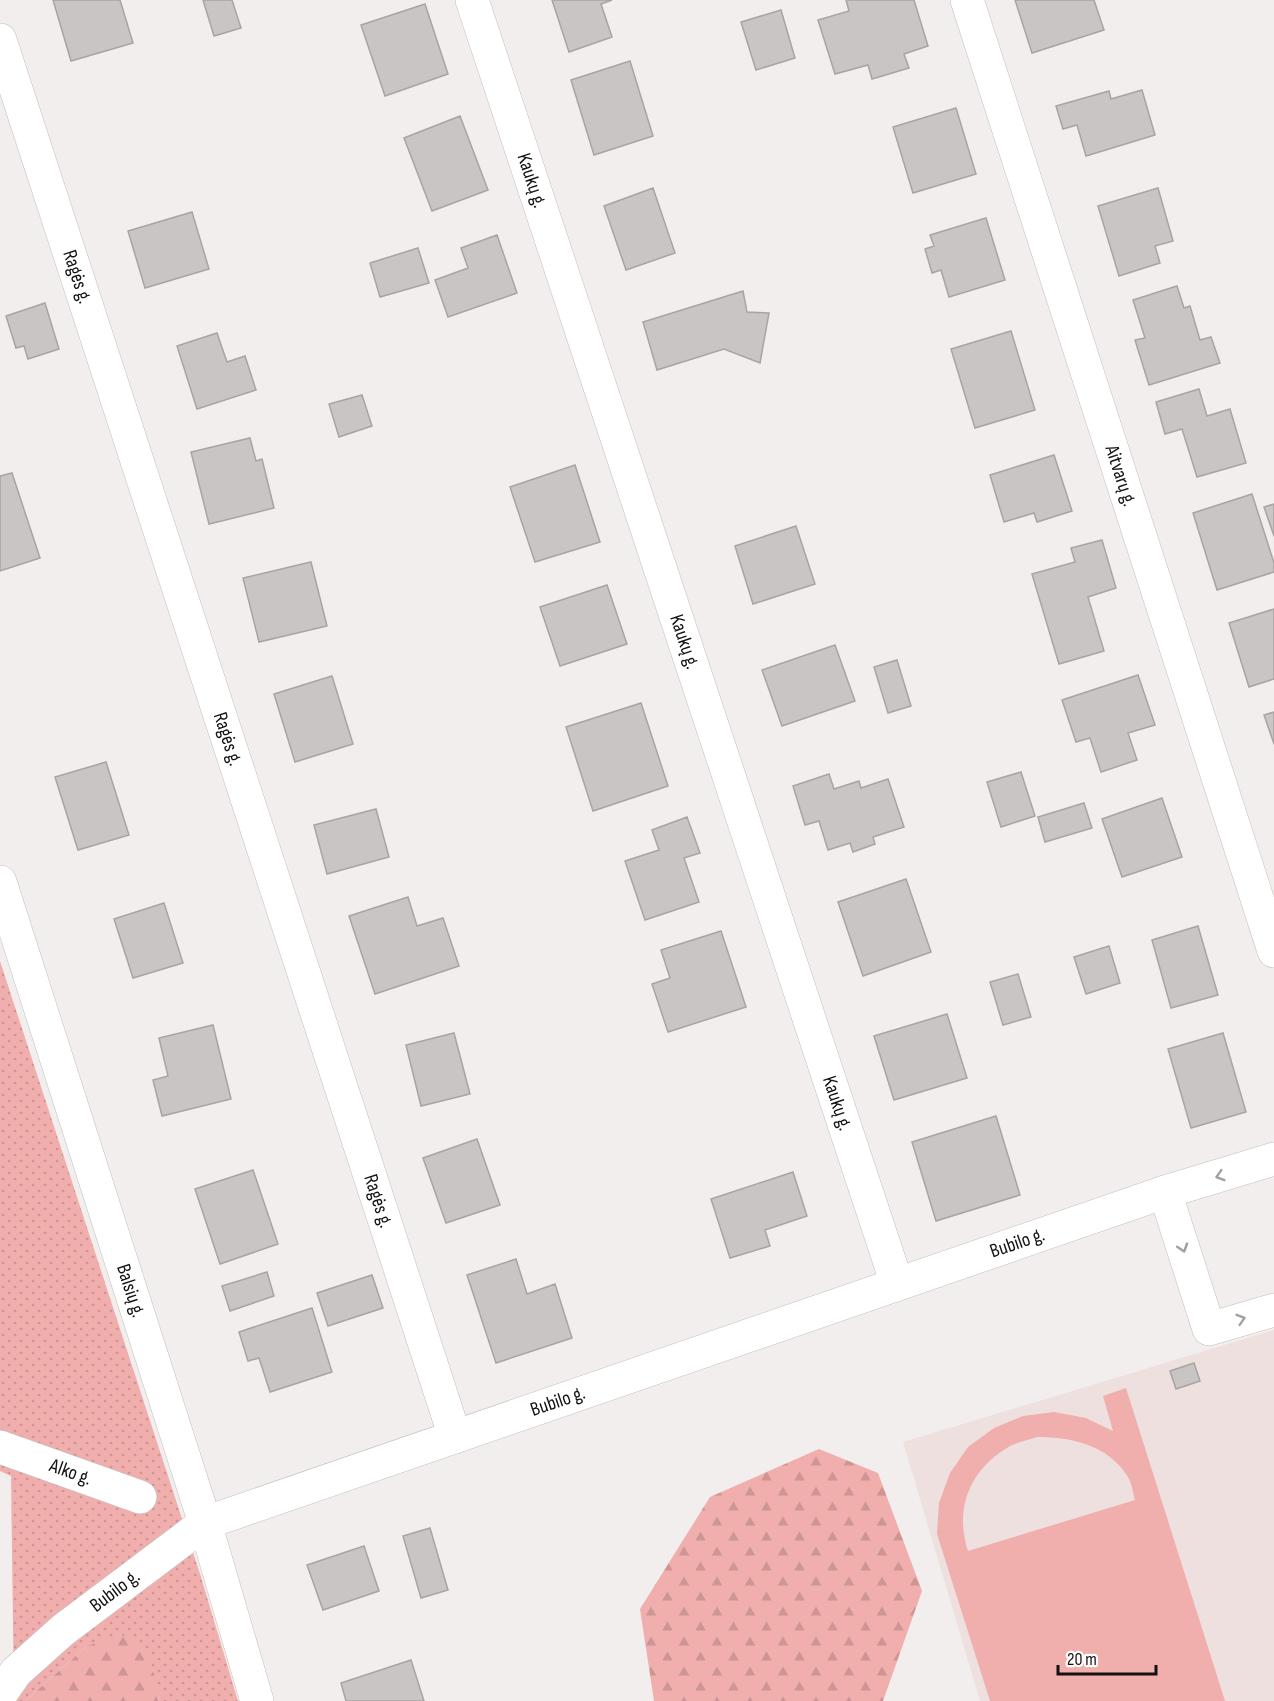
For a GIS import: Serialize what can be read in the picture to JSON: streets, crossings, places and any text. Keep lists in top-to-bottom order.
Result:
{
  "streets": {
    "street": [
      "Kaukų g.",
      "Ragės g.",
      "Aitvarų g.",
      "Bubilo g.",
      "Balsių g.",
      "Alko g."
    ]
  },
  "crossings": [
    ["Kaukų g.", "Bubilo g."],
    ["Ragės g.", "Bubilo g."],
    ["Bubilo g.", "Balsių g."]
  ],
  "scale_bar": "20 m"
}
